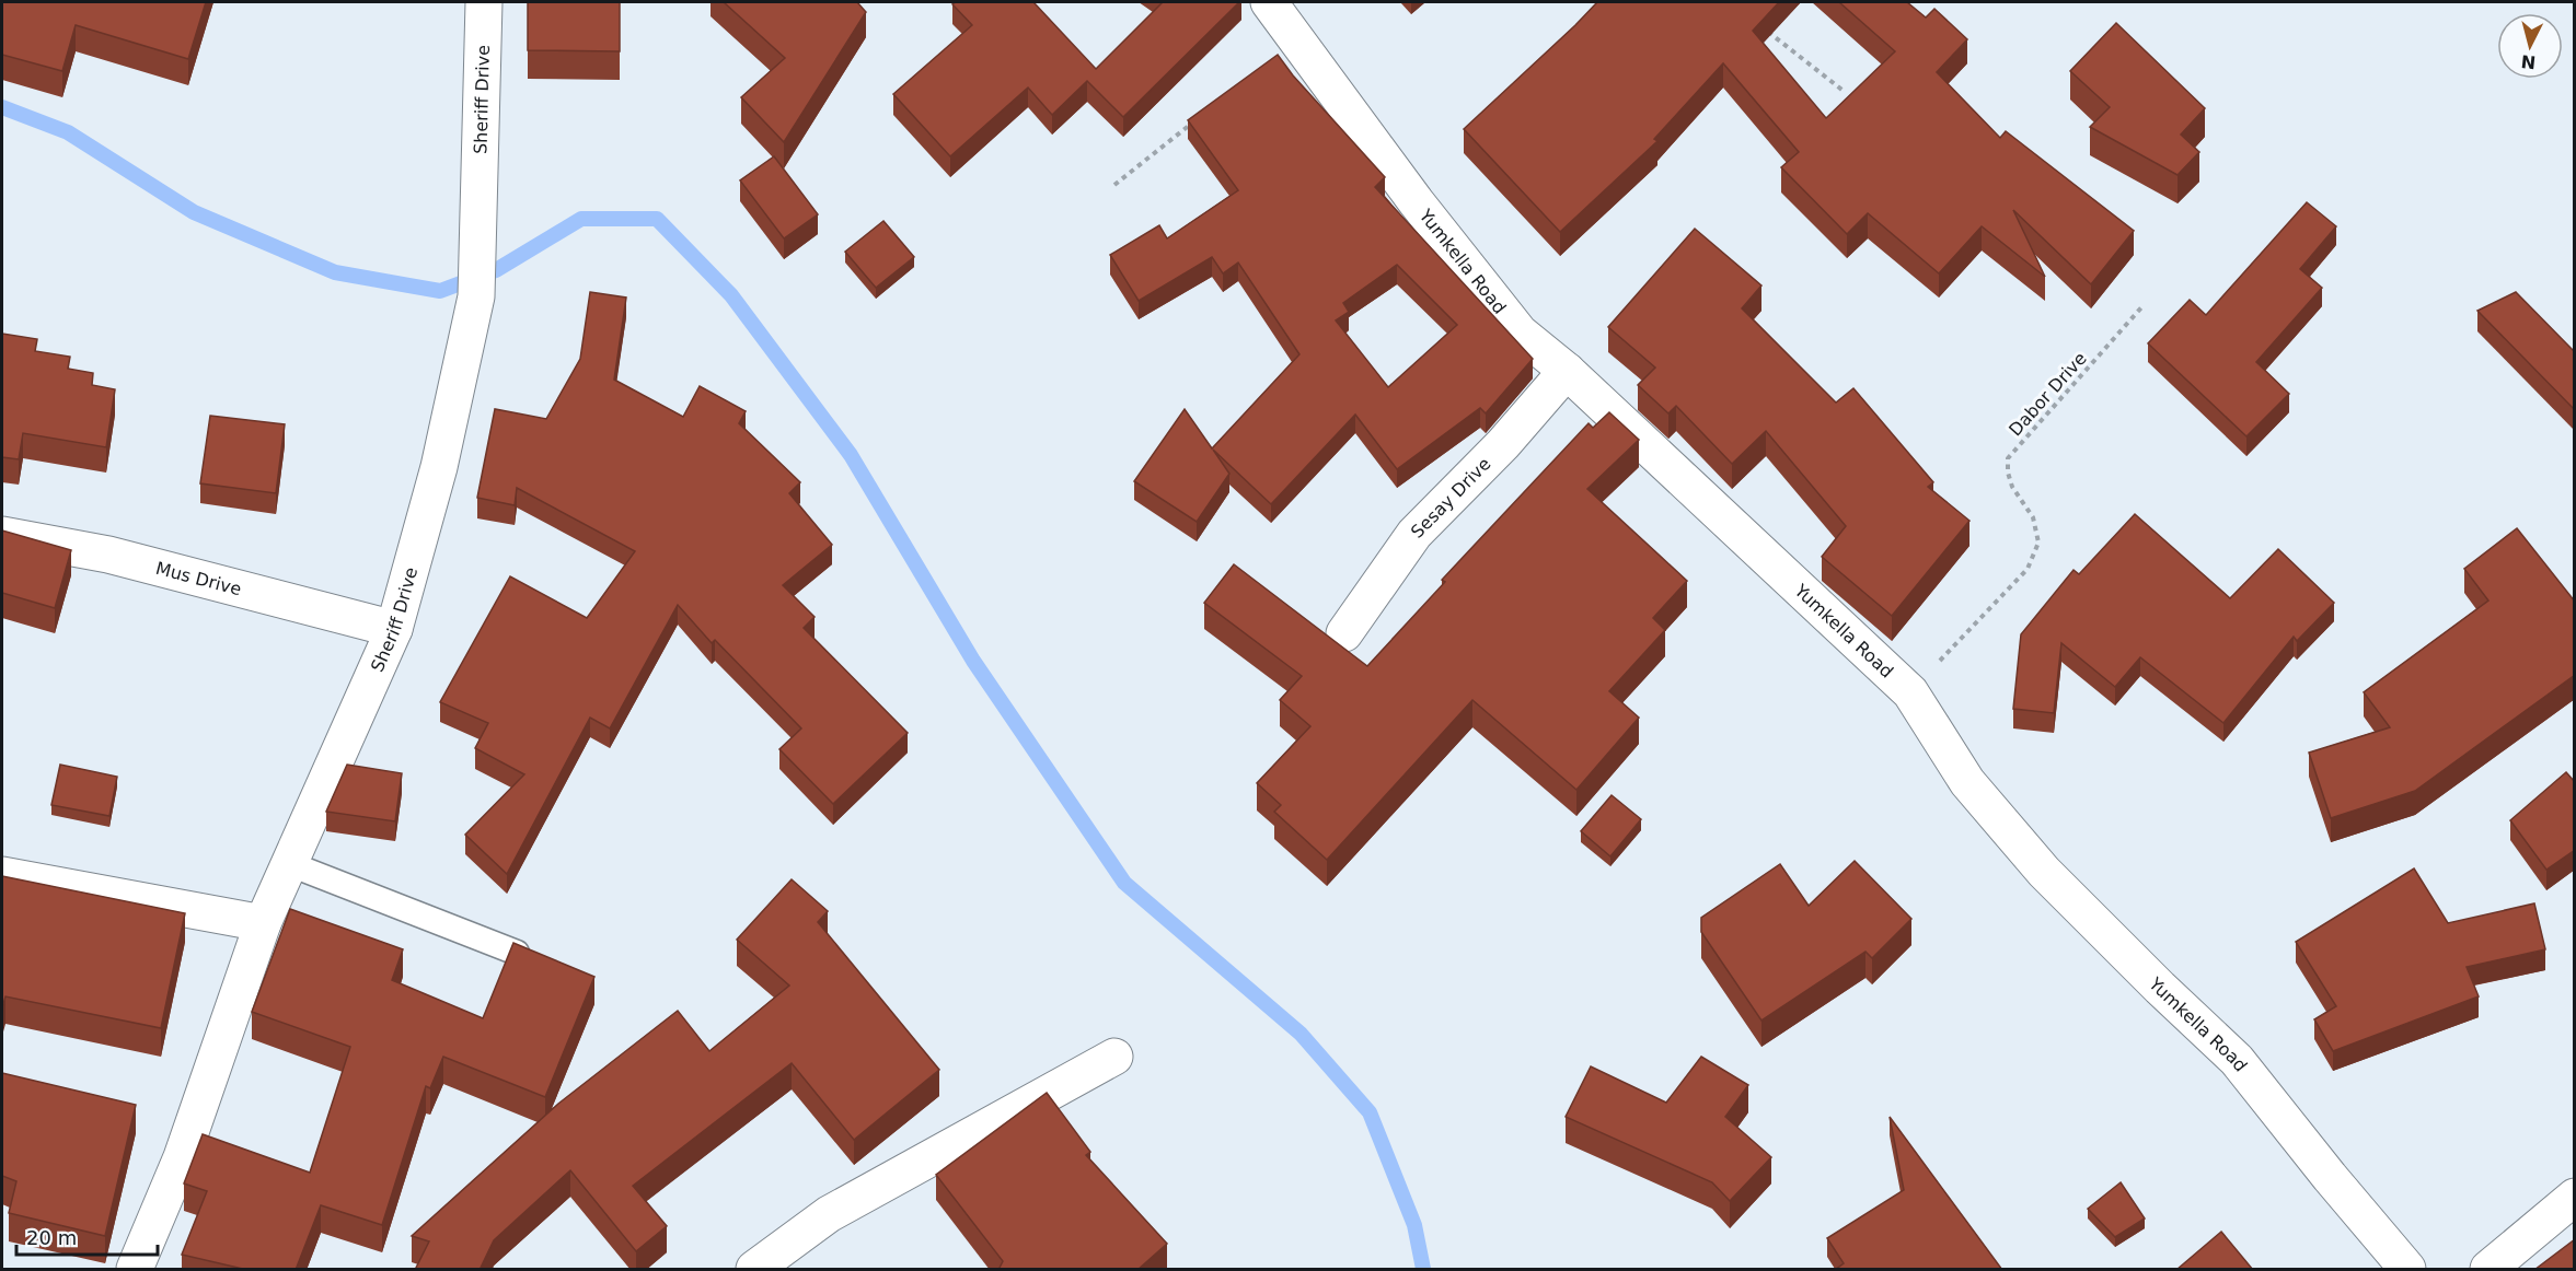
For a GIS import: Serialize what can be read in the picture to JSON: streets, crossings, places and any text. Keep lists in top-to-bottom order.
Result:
{
  "streets": {
    "street": [
      "Sheriff Drive",
      "Yumkella Road",
      "Sesay Drive",
      "Mus Drive"
    ],
    "path": ["Dabor Drive"]
  },
  "crossings": [
    ["Sheriff Drive", "Mus Drive"],
    ["Yumkella Road", "Dabor Drive"],
    ["Yumkella Road", "Sesay Drive"]
  ],
  "scale_bar": "20 m",
  "north": "bottom"
}
